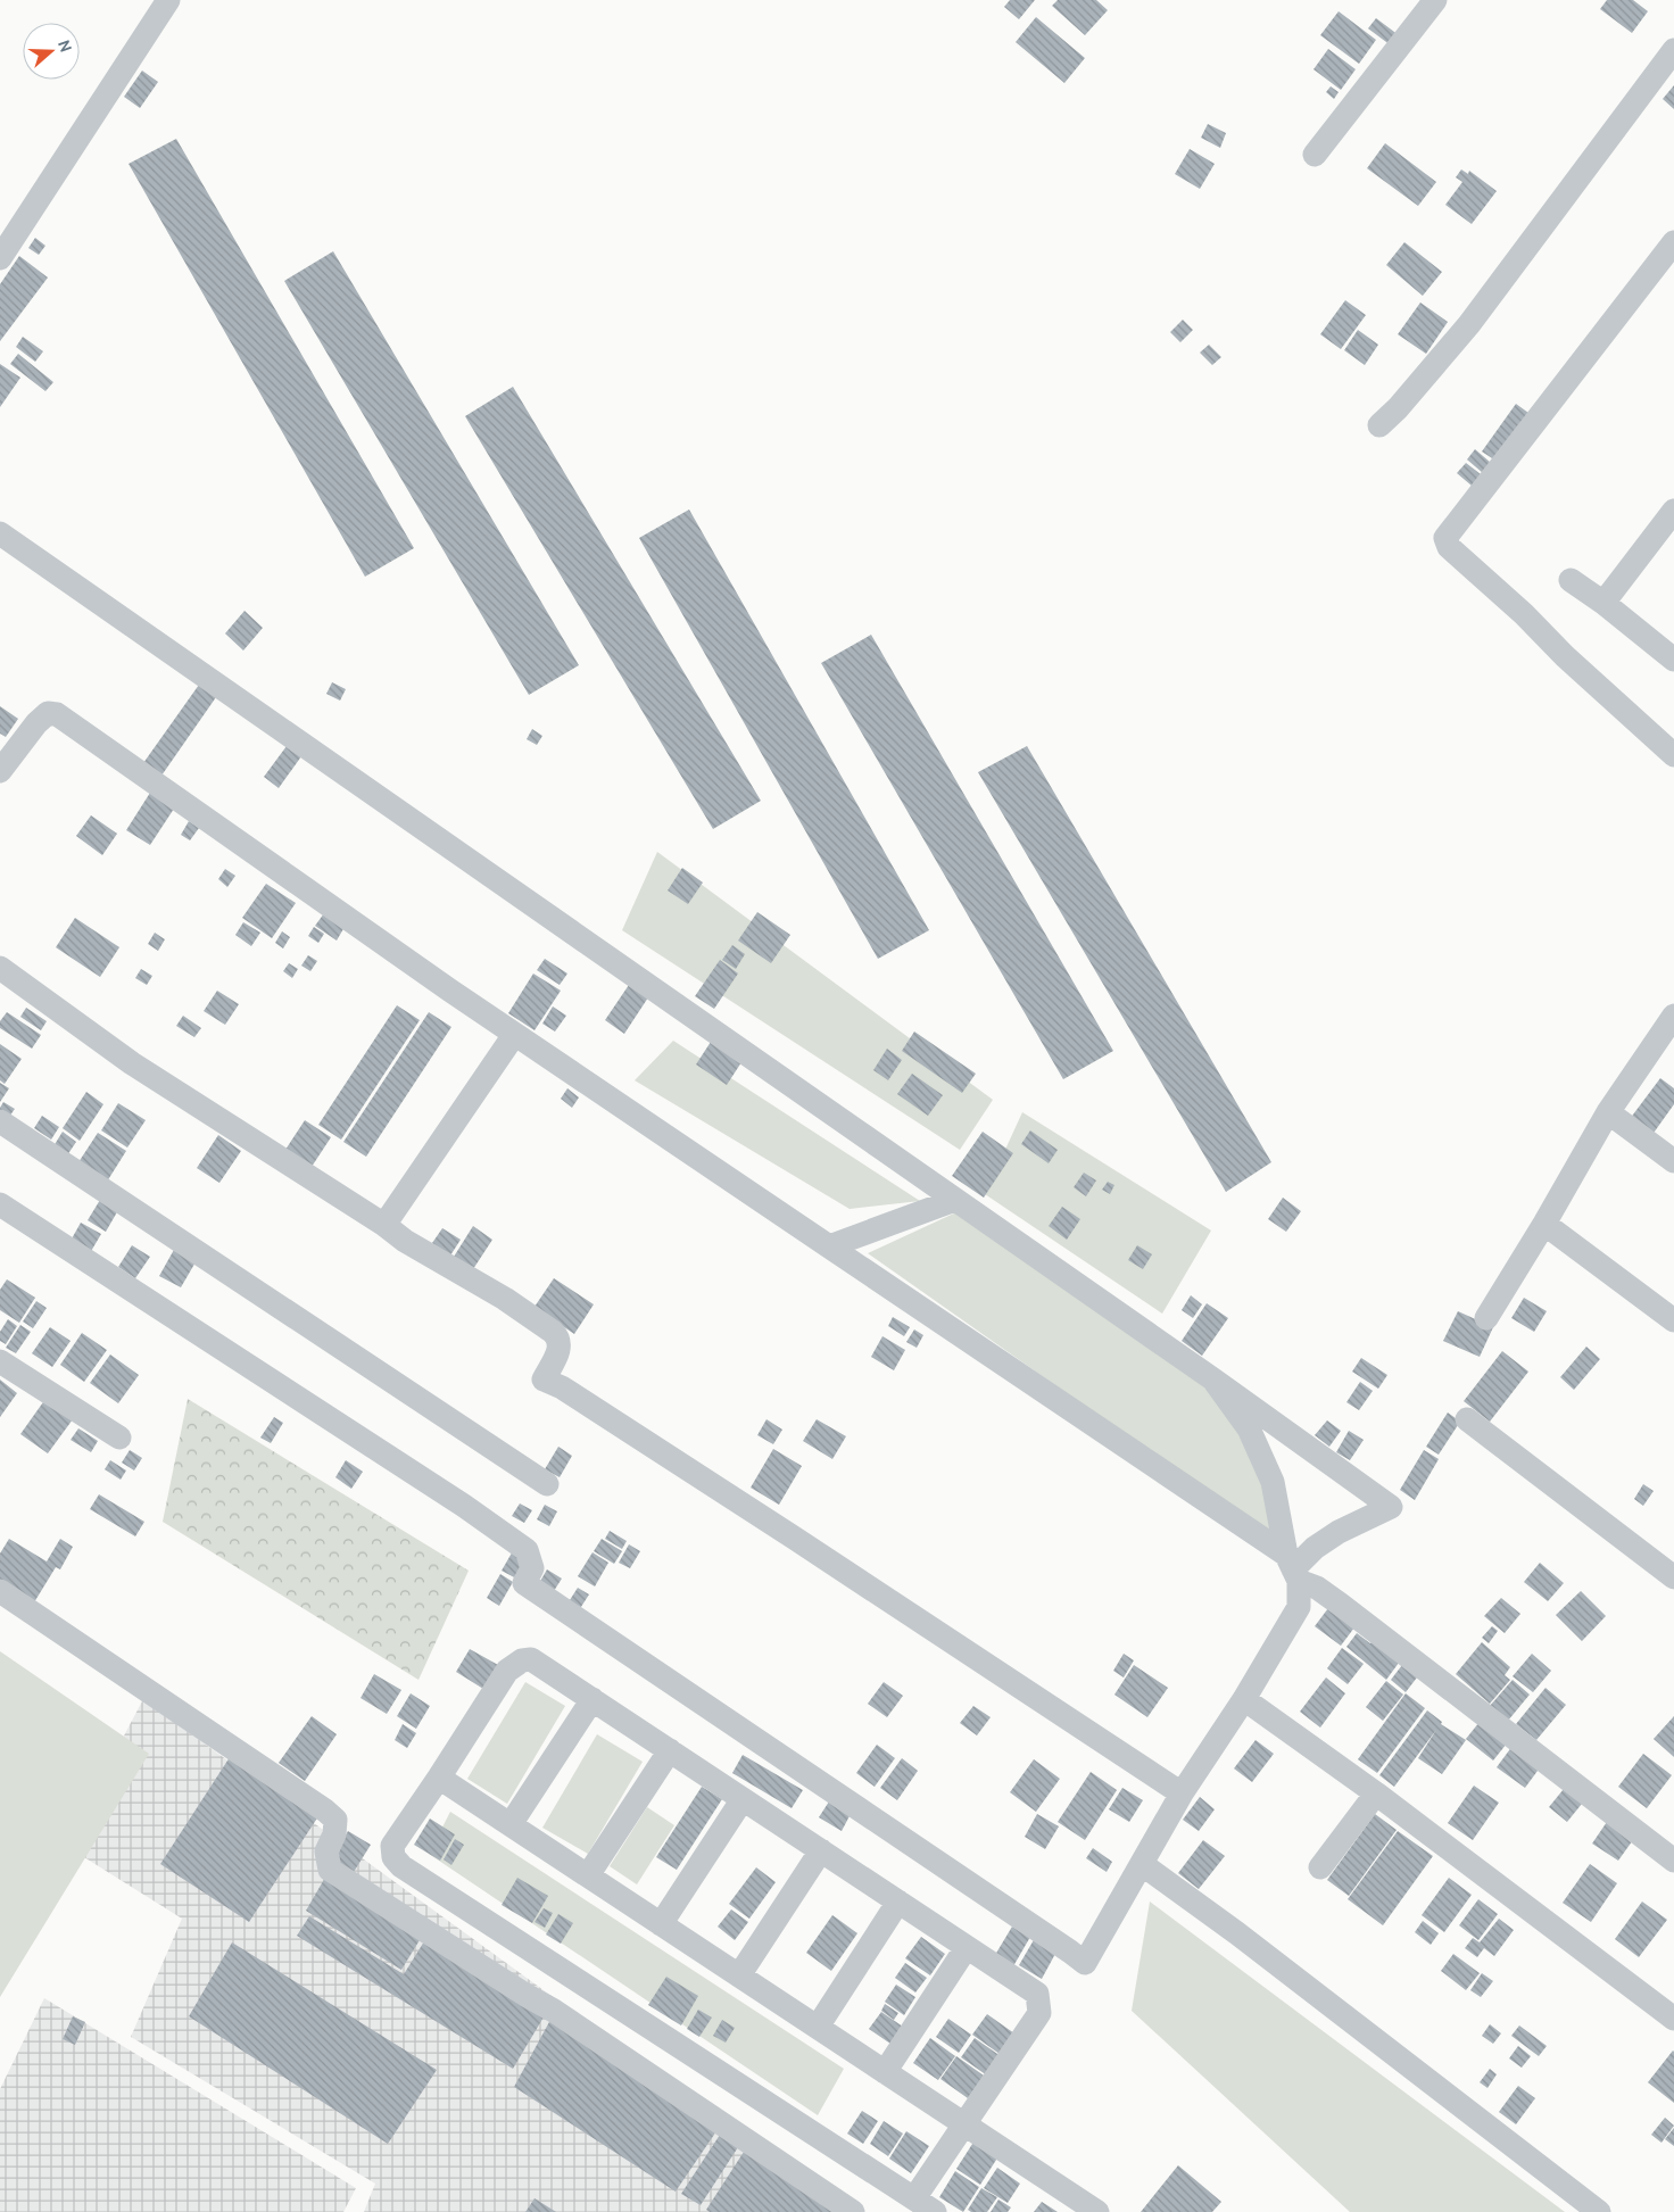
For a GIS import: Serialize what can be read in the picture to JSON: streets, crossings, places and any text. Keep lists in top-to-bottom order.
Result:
{
  "north": "right"
}
